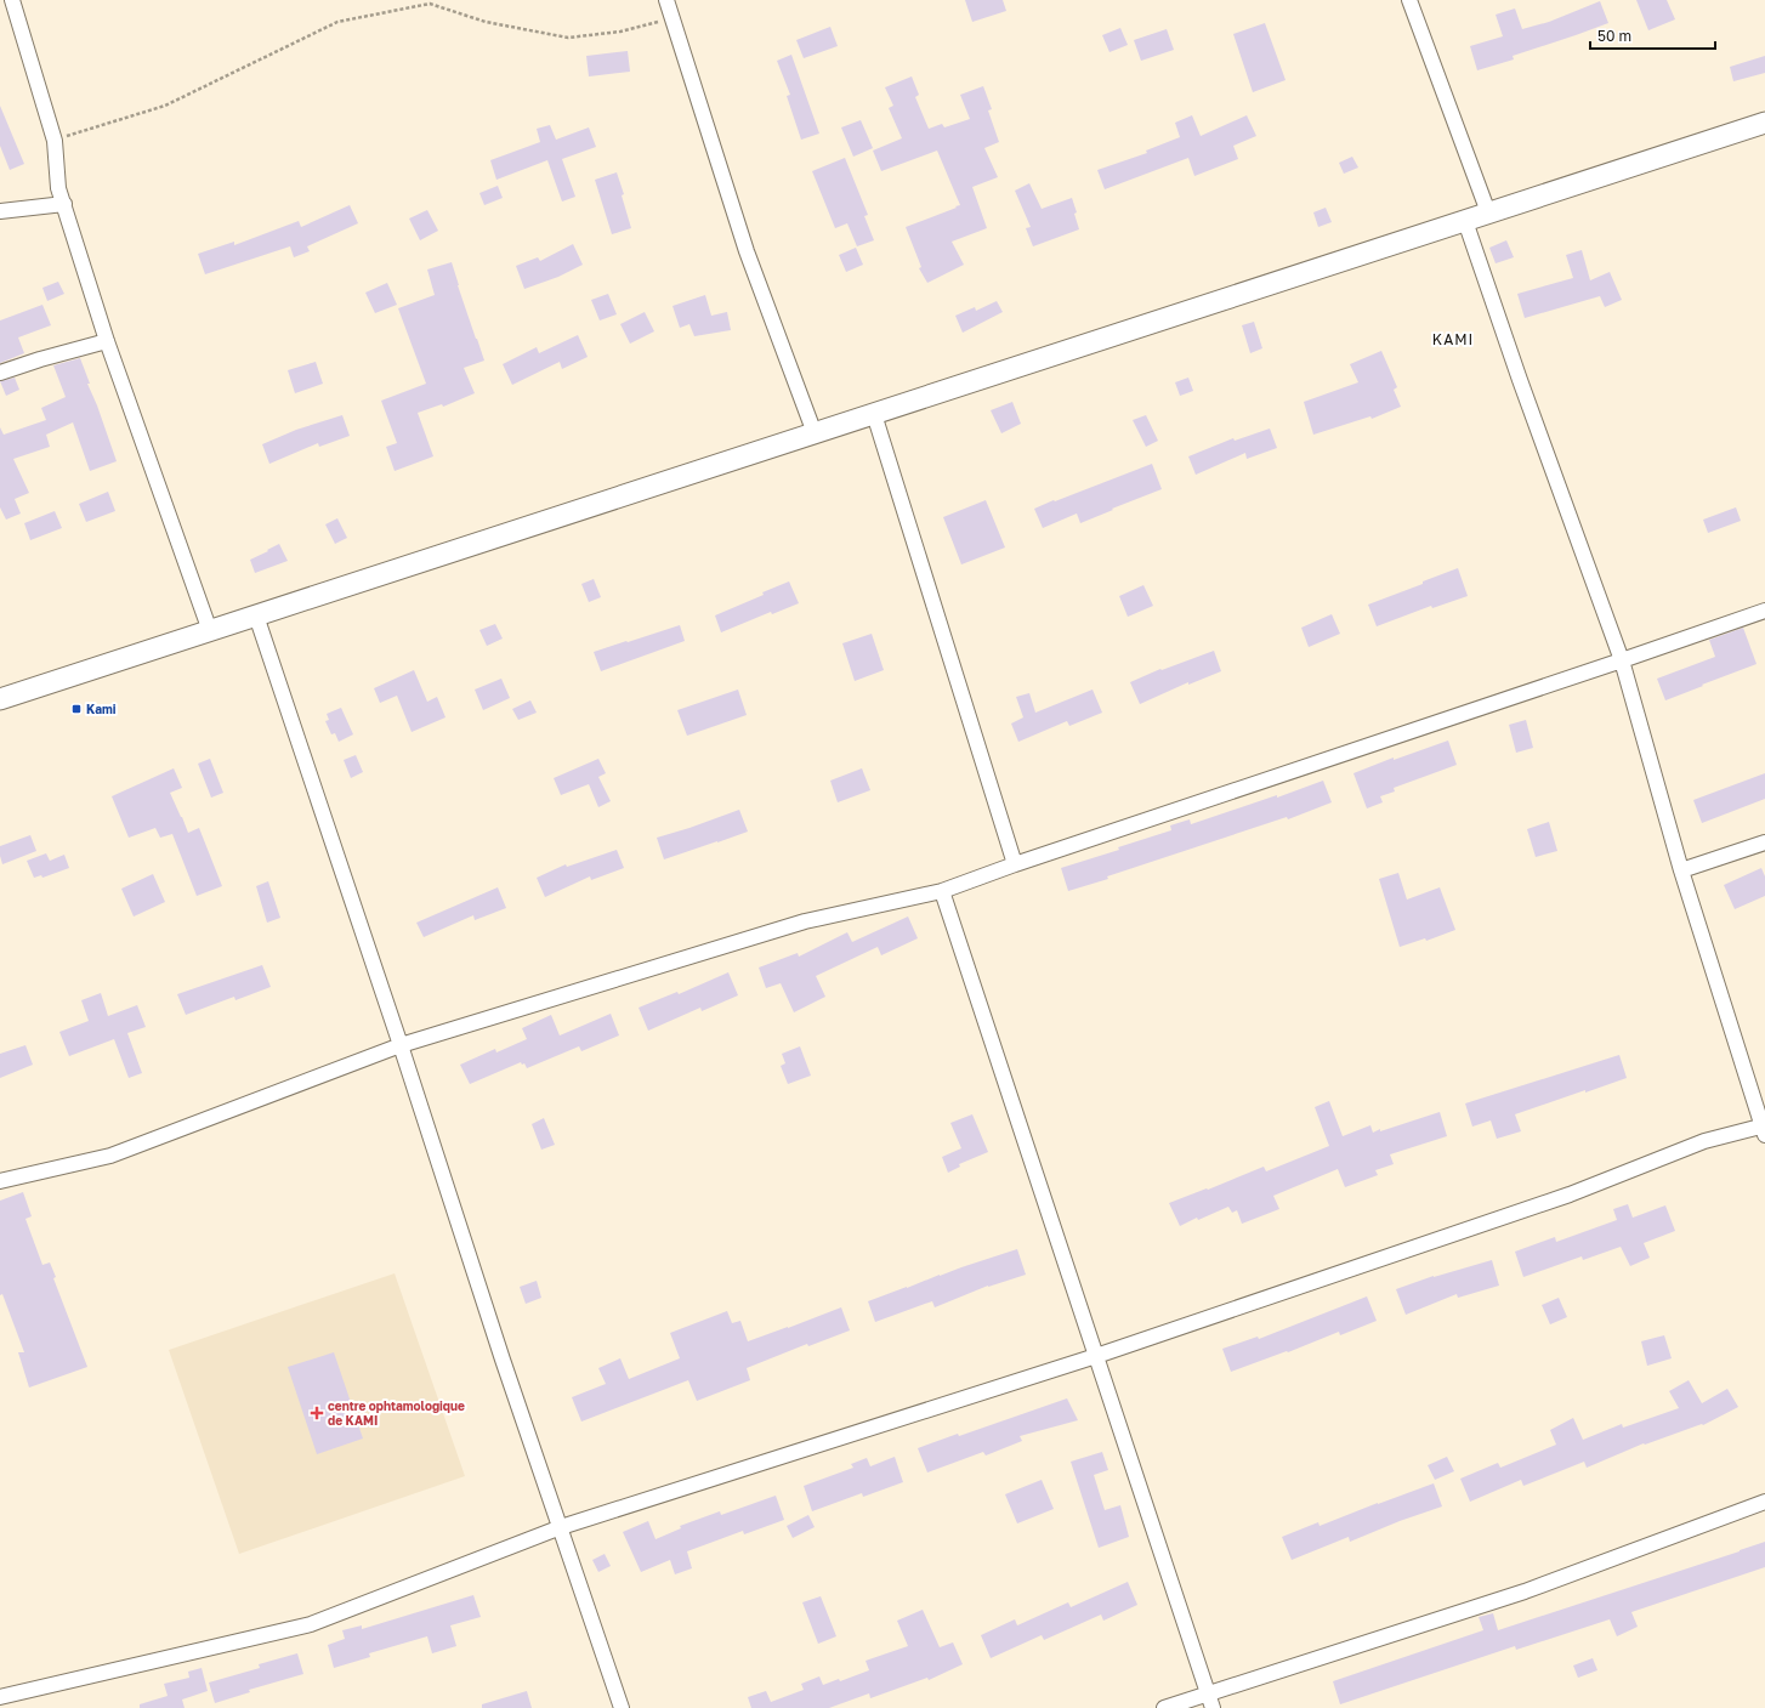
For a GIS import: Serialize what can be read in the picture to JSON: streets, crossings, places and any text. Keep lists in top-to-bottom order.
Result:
{
  "districts": ["KAMI"],
  "places": {
    "transit": ["Kami"],
    "health": ["centre ophtamologique de KAMI"]
  },
  "scale_bar": "50 m"
}
